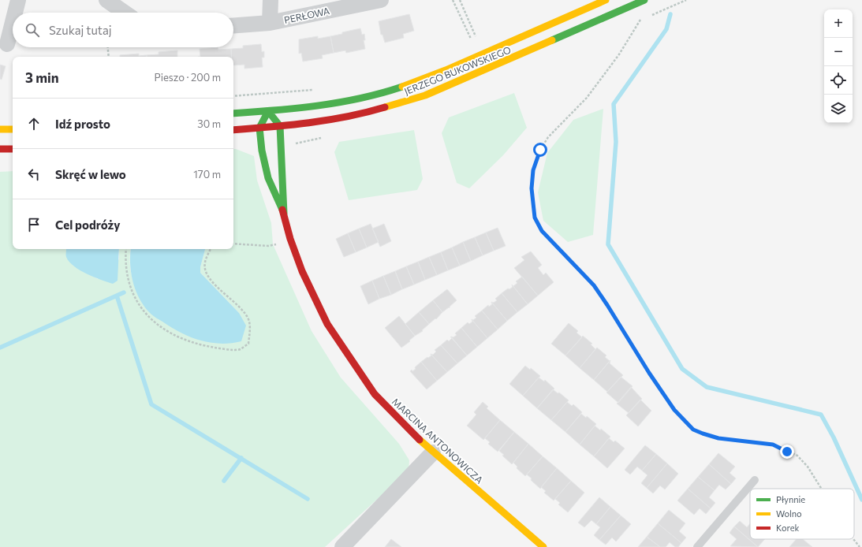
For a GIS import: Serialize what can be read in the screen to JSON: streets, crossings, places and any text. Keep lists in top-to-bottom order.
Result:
{
  "streets": {
    "street": ["PERŁOWA", "JERZEGO BUKOWSKIEGO", "MARCINA ANTONOWICZA"]
  },
  "crossings": [
    ["JERZEGO BUKOWSKIEGO", "MARCINA ANTONOWICZA"]
  ],
  "legend": ["Płynnie", "Wolno", "Korek"],
  "page": {
    "map_buttons": ["+", "−"],
    "search": "Szukaj tutaj",
    "heading": ["3 min", "Pieszo · 200 m"],
    "list": [
      ["Idź prosto", "30 m"],
      ["Skręć w lewo", "170 m"],
      "Cel podróży"
    ]
  }
}
